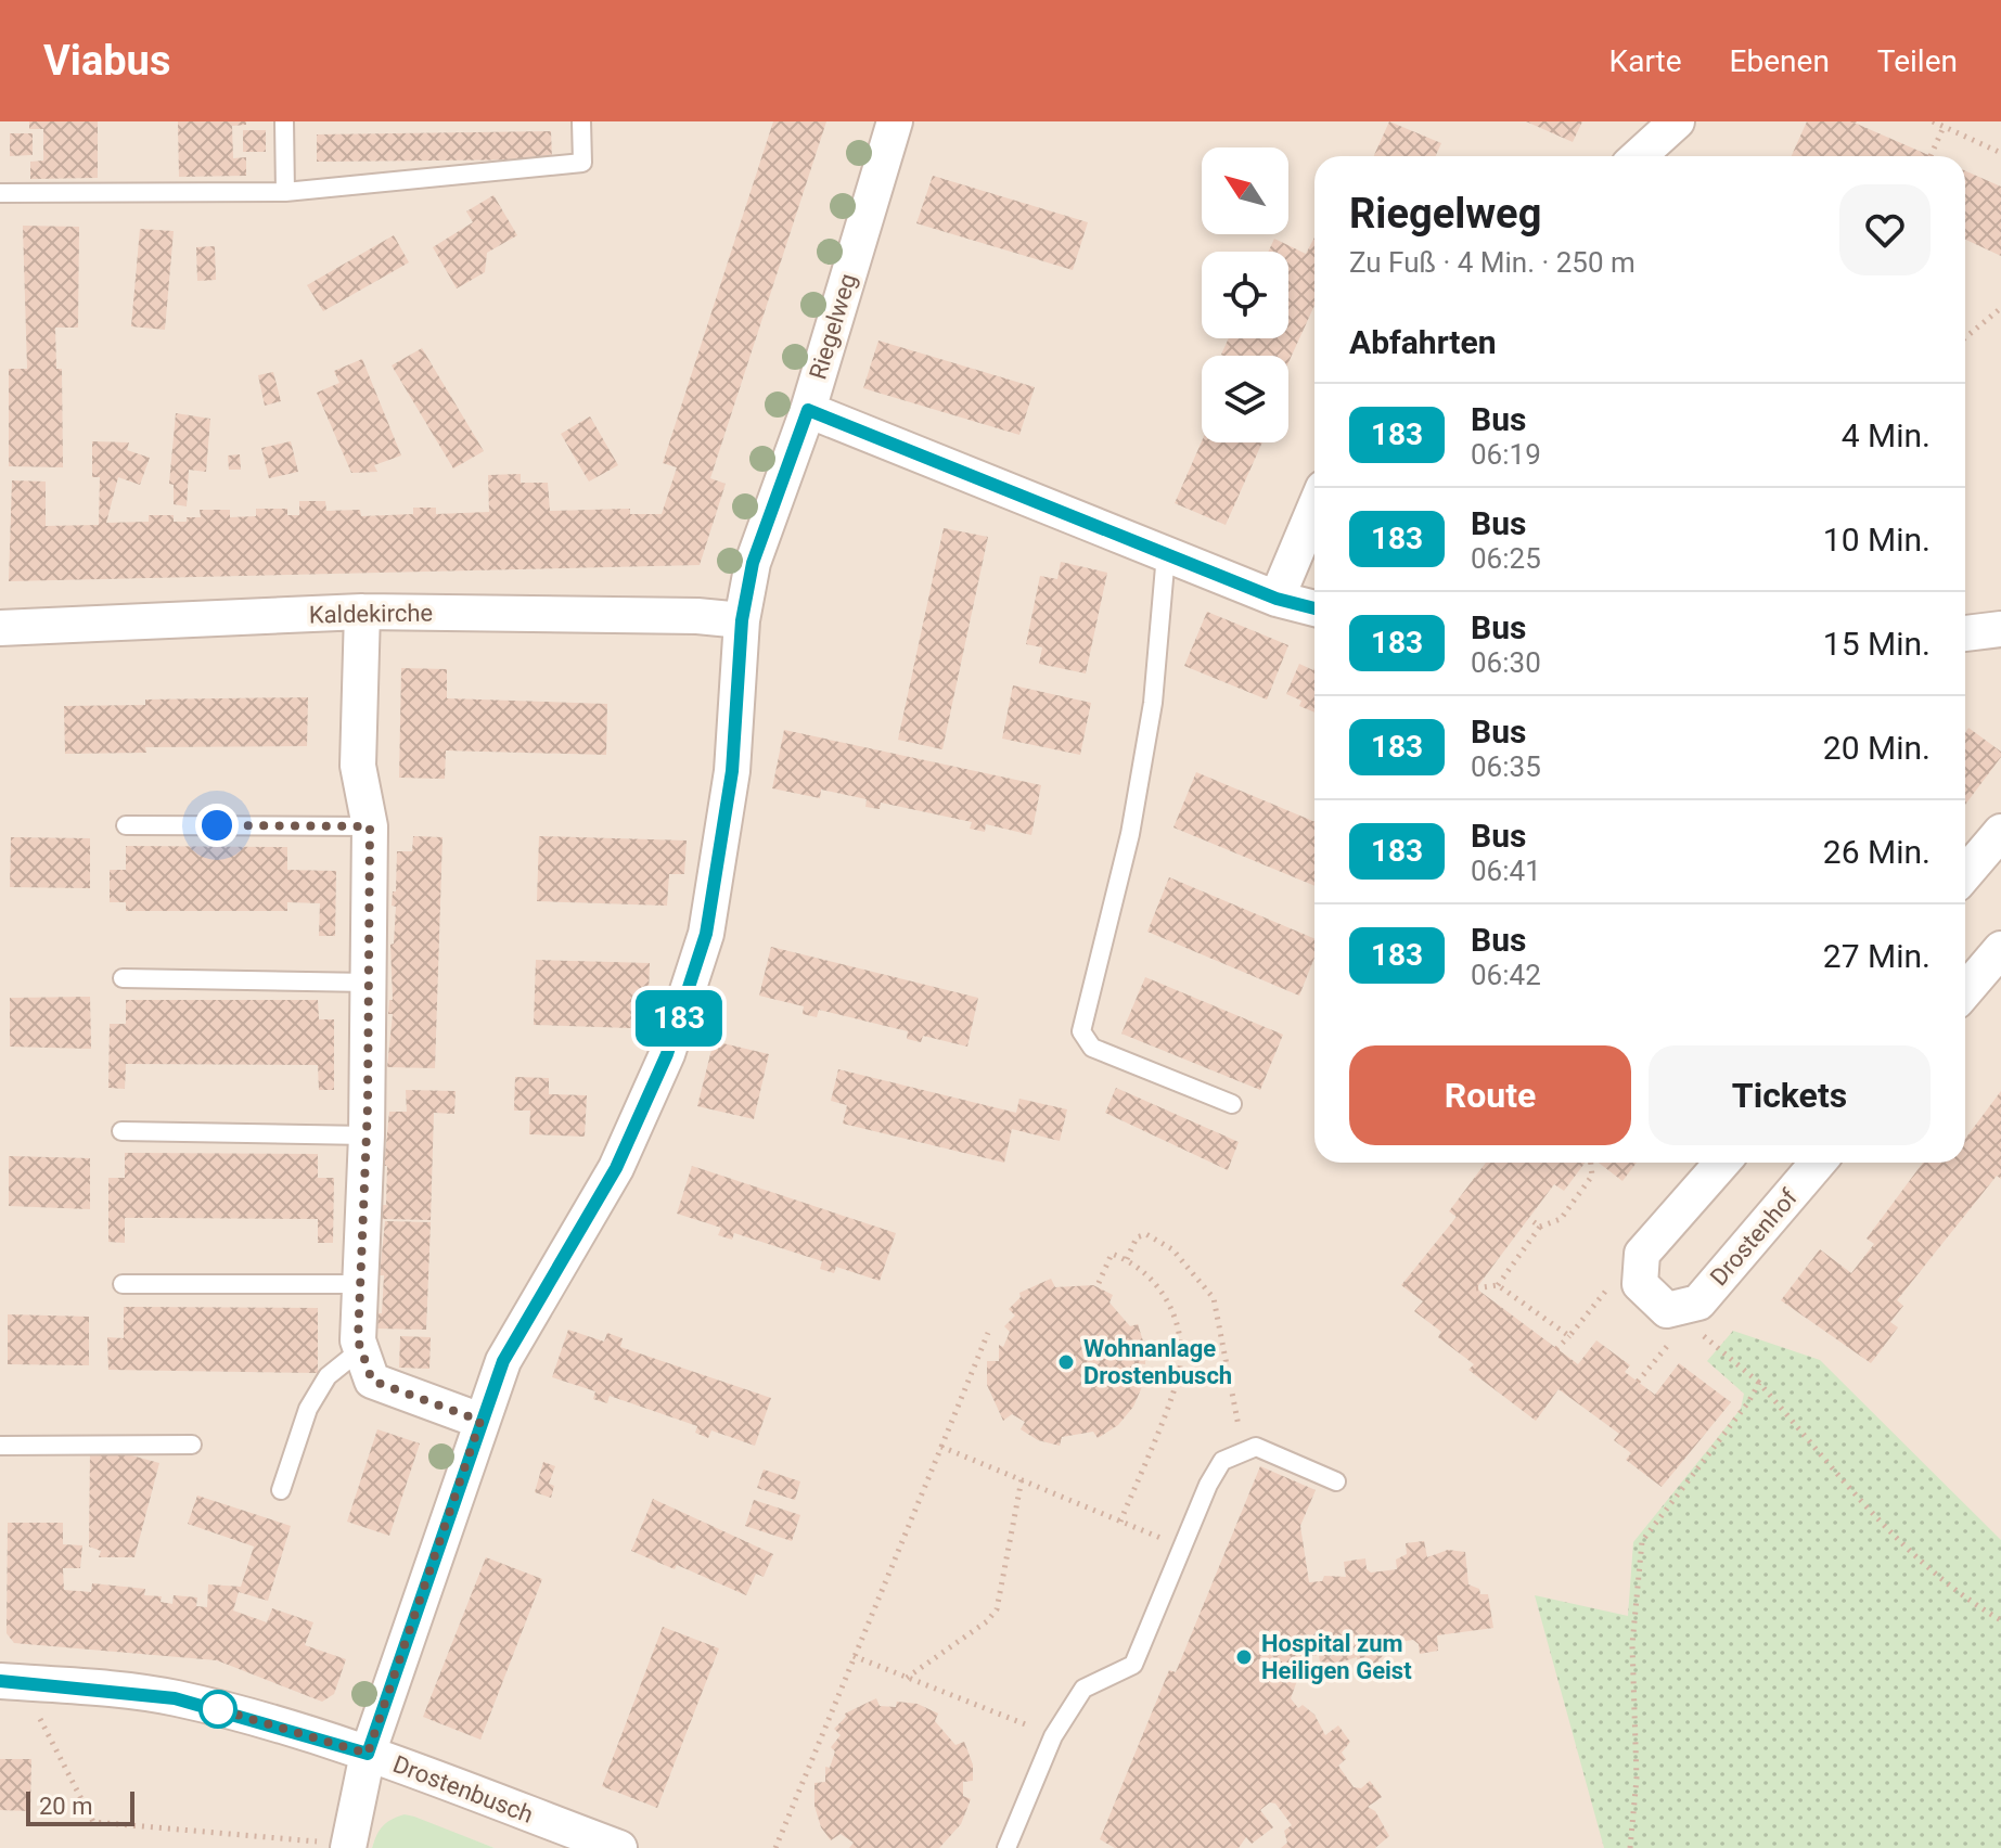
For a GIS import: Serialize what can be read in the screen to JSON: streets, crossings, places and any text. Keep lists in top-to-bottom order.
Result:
{
  "streets": {
    "street": [
      "Riegelweg",
      "Kaldekirche",
      "Drostenhof",
      "Drostenbusch"
    ]
  },
  "crossings": [
    ["Riegelweg", "Kaldekirche"],
    ["Riegelweg", "Drostenbusch"]
  ],
  "places": ["Wohnanlage Drostenbusch", "Hospital zum Heiligen Geist"],
  "lines": ["bus line 183"],
  "scale_bar": "20 m",
  "north": "top left",
  "page": {
    "header": "Viabus",
    "nav": ["Karte", "Ebenen", "Teilen"],
    "on_map": "183",
    "heading": [
      ["Riegelweg", "Zu Fuß · 4 Min. · 250 m"],
      "Abfahrten"
    ],
    "list": [
      {
        "mark": "183",
        "name": "Bus",
        "note": "06:19",
        "value": "4 Min."
      },
      {
        "mark": "183",
        "name": "Bus",
        "note": "06:25",
        "value": "10 Min."
      },
      {
        "mark": "183",
        "name": "Bus",
        "note": "06:30",
        "value": "15 Min."
      },
      {
        "mark": "183",
        "name": "Bus",
        "note": "06:35",
        "value": "20 Min."
      },
      {
        "mark": "183",
        "name": "Bus",
        "note": "06:41",
        "value": "26 Min."
      },
      {
        "mark": "183",
        "name": "Bus",
        "note": "06:42",
        "value": "27 Min."
      }
    ],
    "buttons": ["Route", "Tickets"],
    "scale": "20 m"
  }
}
